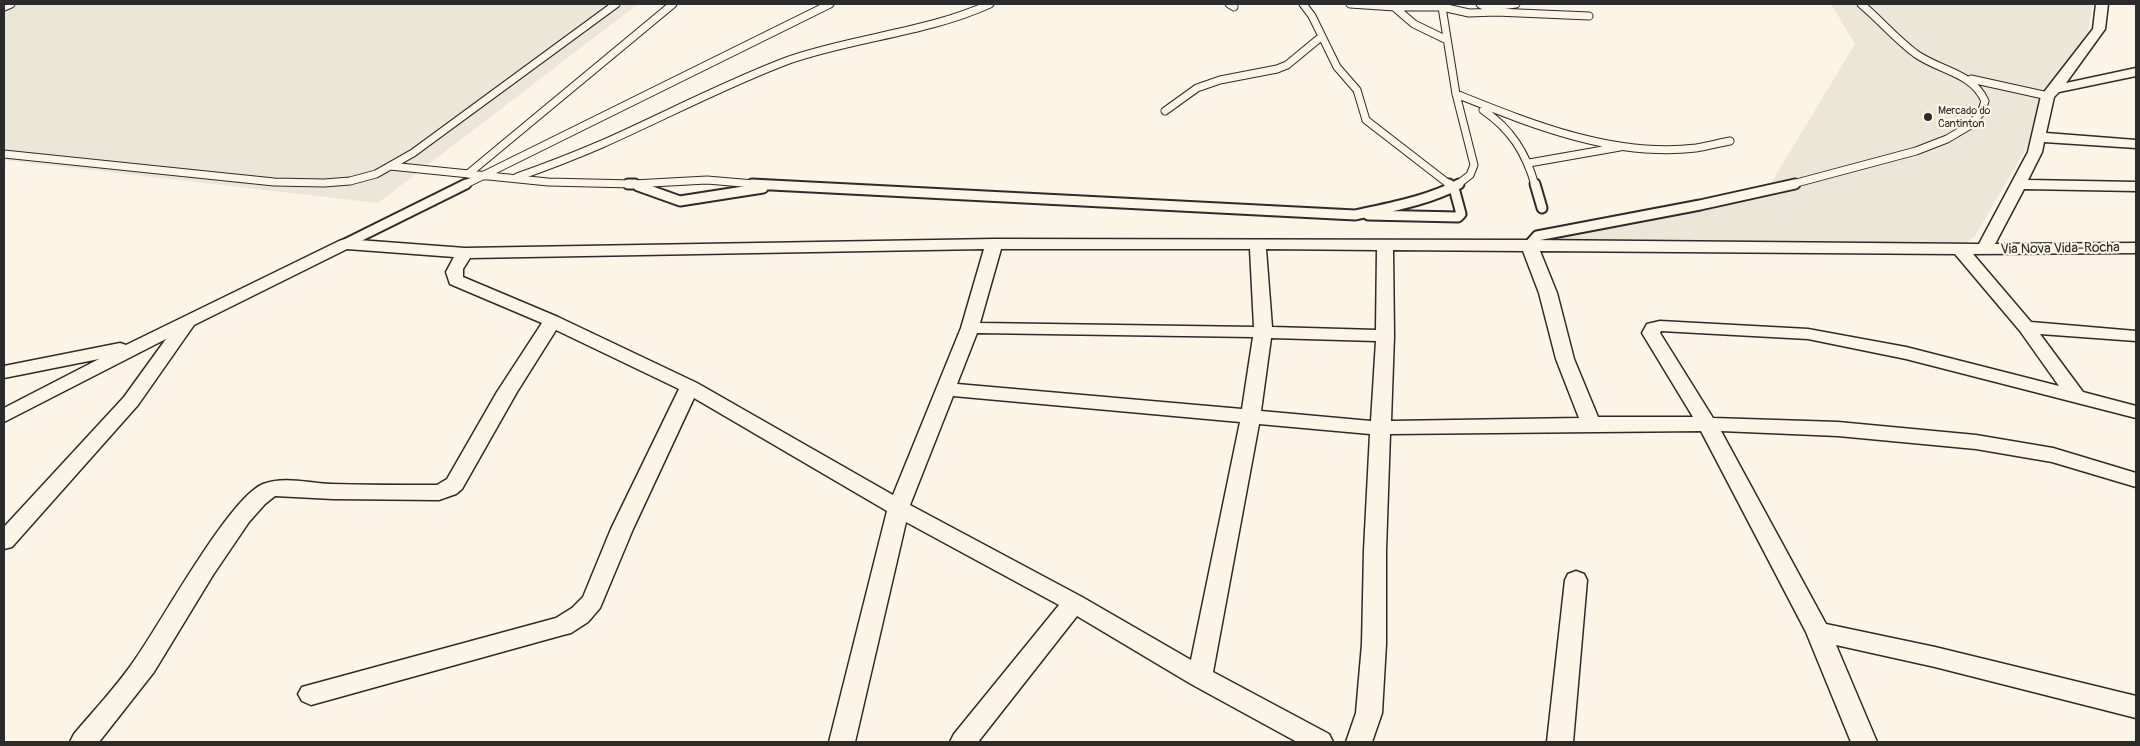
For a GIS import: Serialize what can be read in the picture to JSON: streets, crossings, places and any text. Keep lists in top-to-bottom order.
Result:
{
  "streets": {
    "street": ["Via Nova Vida-Rocha"]
  },
  "places": ["Mercado do Cantinton"]
}
